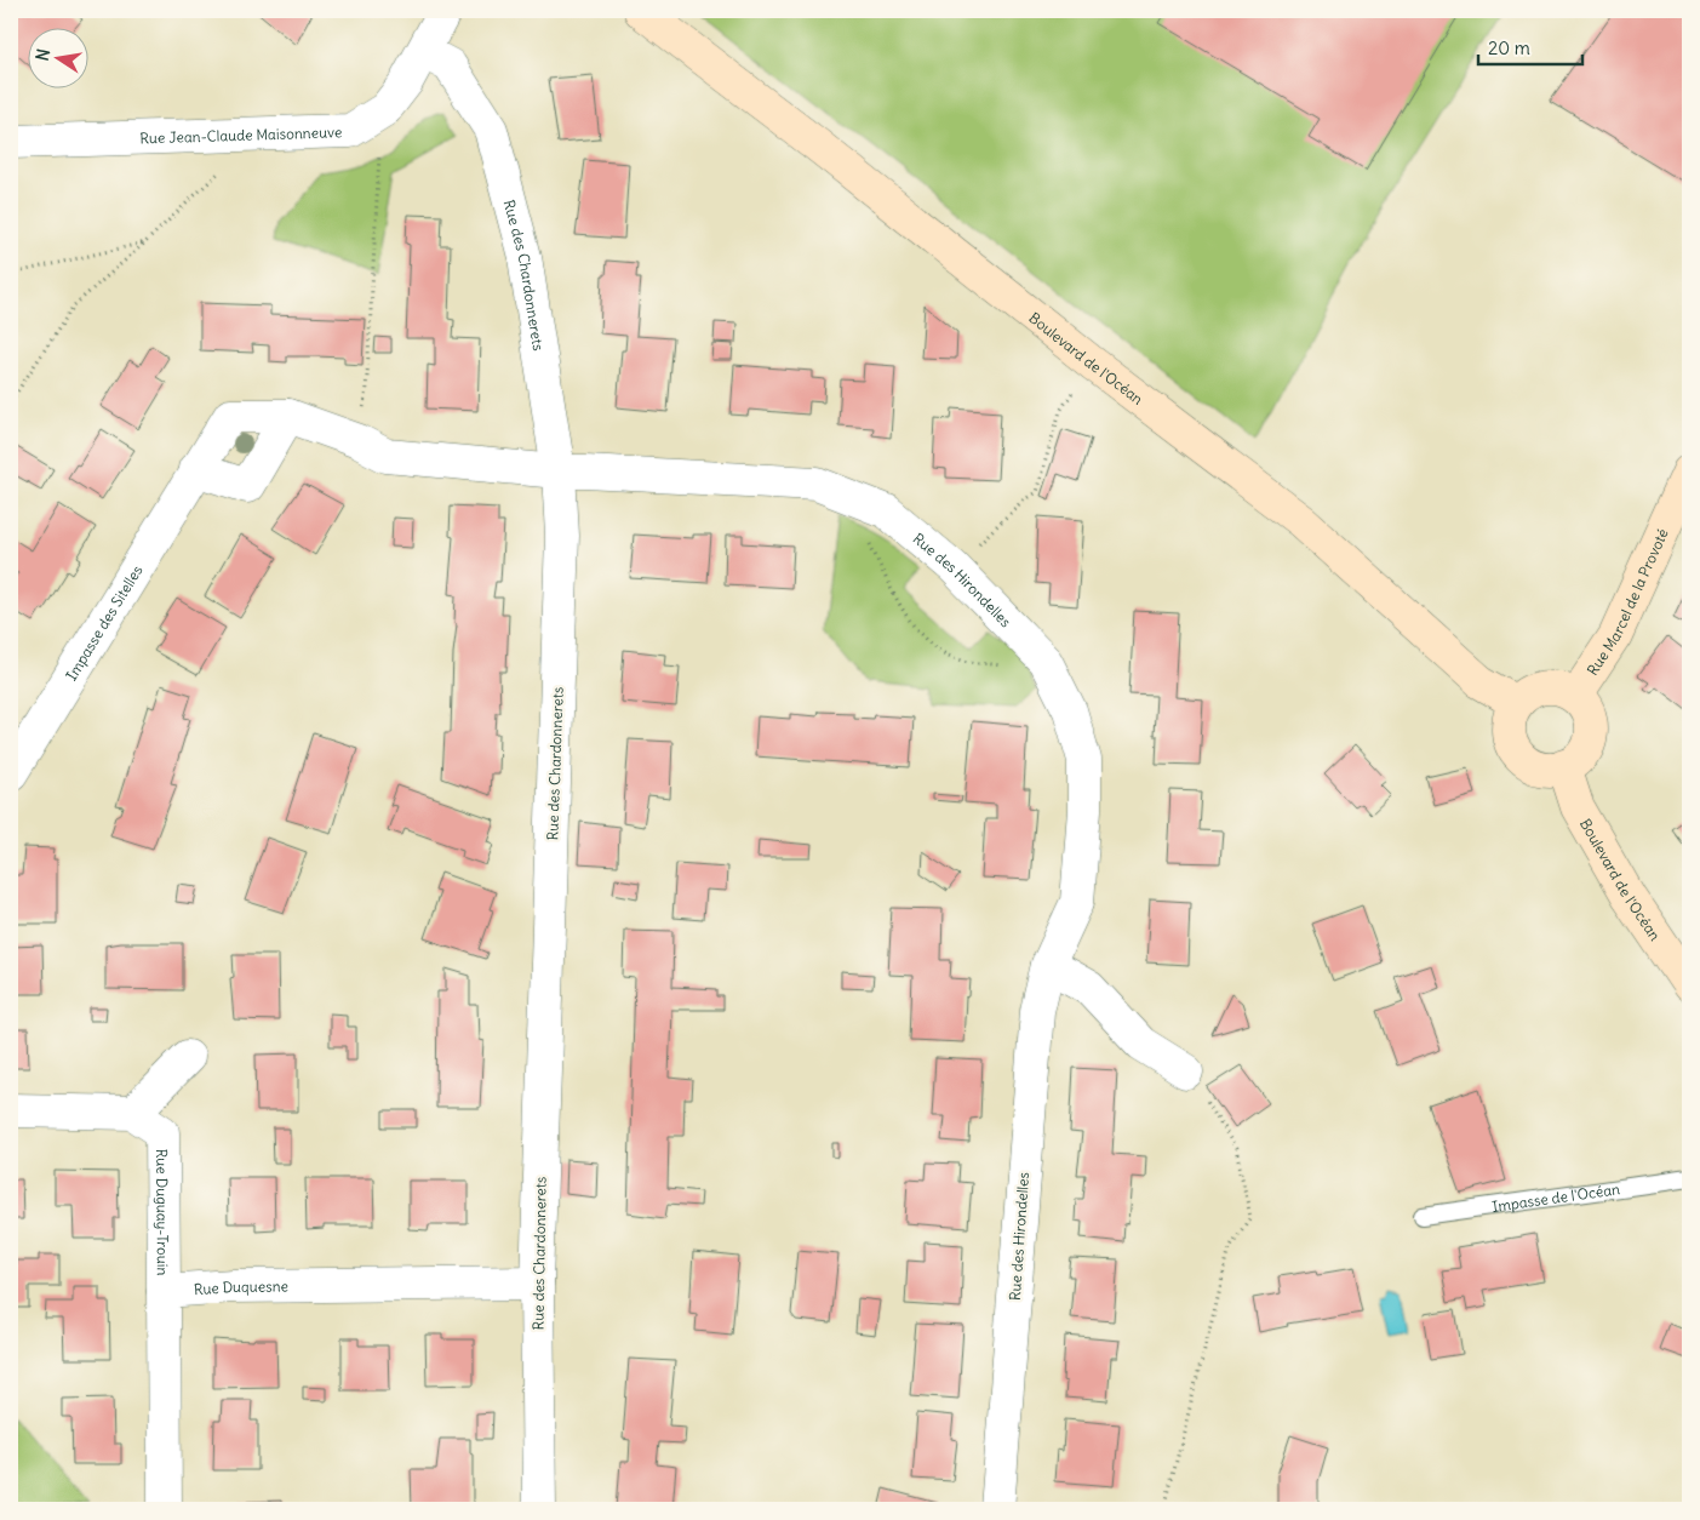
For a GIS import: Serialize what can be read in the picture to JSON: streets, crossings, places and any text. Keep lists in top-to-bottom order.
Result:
{
  "streets": {
    "main road": ["Boulevard de l'Océan", "Rue Marcel de la Provoté"],
    "street": [
      "Rue Jean-Claude Maisonneuve",
      "Rue des Chardonnerets",
      "Rue des Hirondelles",
      "Impasse des Sitelles",
      "Rue Duguay-Trouin",
      "Rue Duquesne"
    ],
    "lane": ["Impasse de l'Océan"]
  },
  "crossings": [
    ["Rue Jean-Claude Maisonneuve", "Rue des Chardonnerets"],
    ["Rue des Chardonnerets", "Rue des Hirondelles"],
    ["Rue des Chardonnerets", "Impasse des Sitelles"],
    ["Rue des Chardonnerets", "Rue Duquesne"],
    ["Boulevard de l'Océan", "Rue Marcel de la Provoté"],
    ["Rue des Hirondelles", "Impasse des Sitelles"],
    ["Rue Duguay-Trouin", "Rue Duquesne"]
  ],
  "scale_bar": "20 m",
  "north": "left"
}
